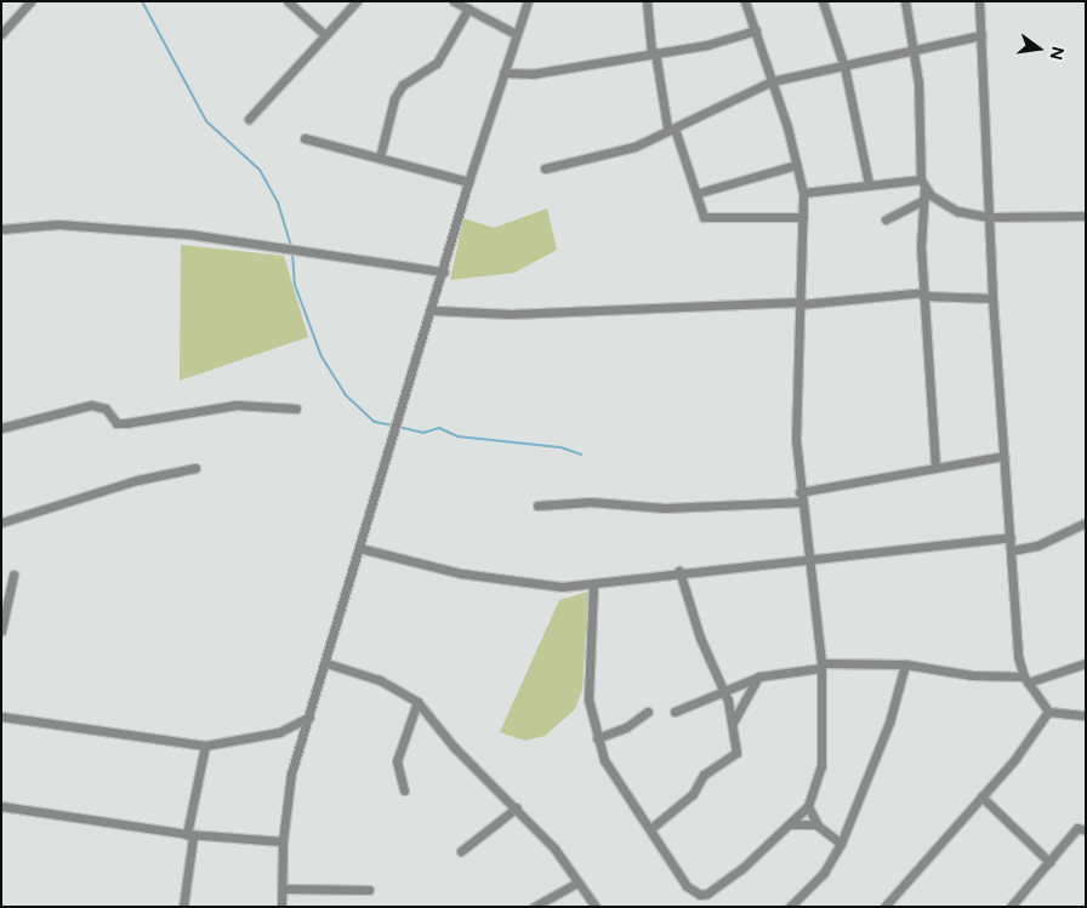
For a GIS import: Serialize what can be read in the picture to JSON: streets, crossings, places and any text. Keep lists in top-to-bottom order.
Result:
{
  "north": "right"
}
